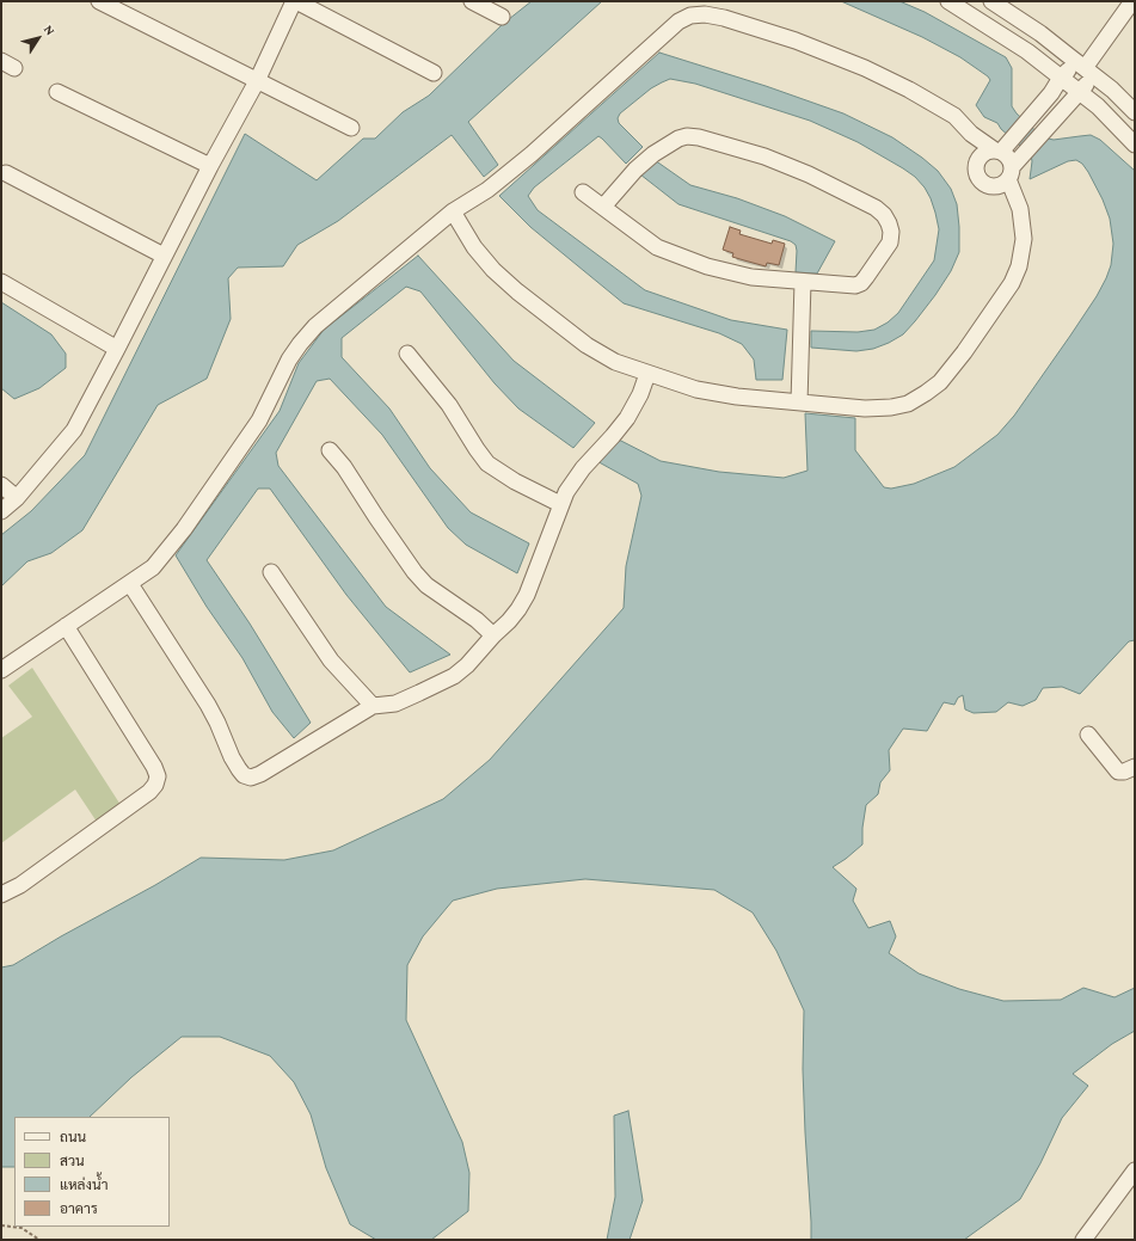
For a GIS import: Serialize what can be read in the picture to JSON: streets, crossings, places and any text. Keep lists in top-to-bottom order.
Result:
{
  "legend": [
    "ถนน",
    "สวน",
    "แหล่งน้ำ",
    "อาคาร"
  ],
  "north": "top right"
}
